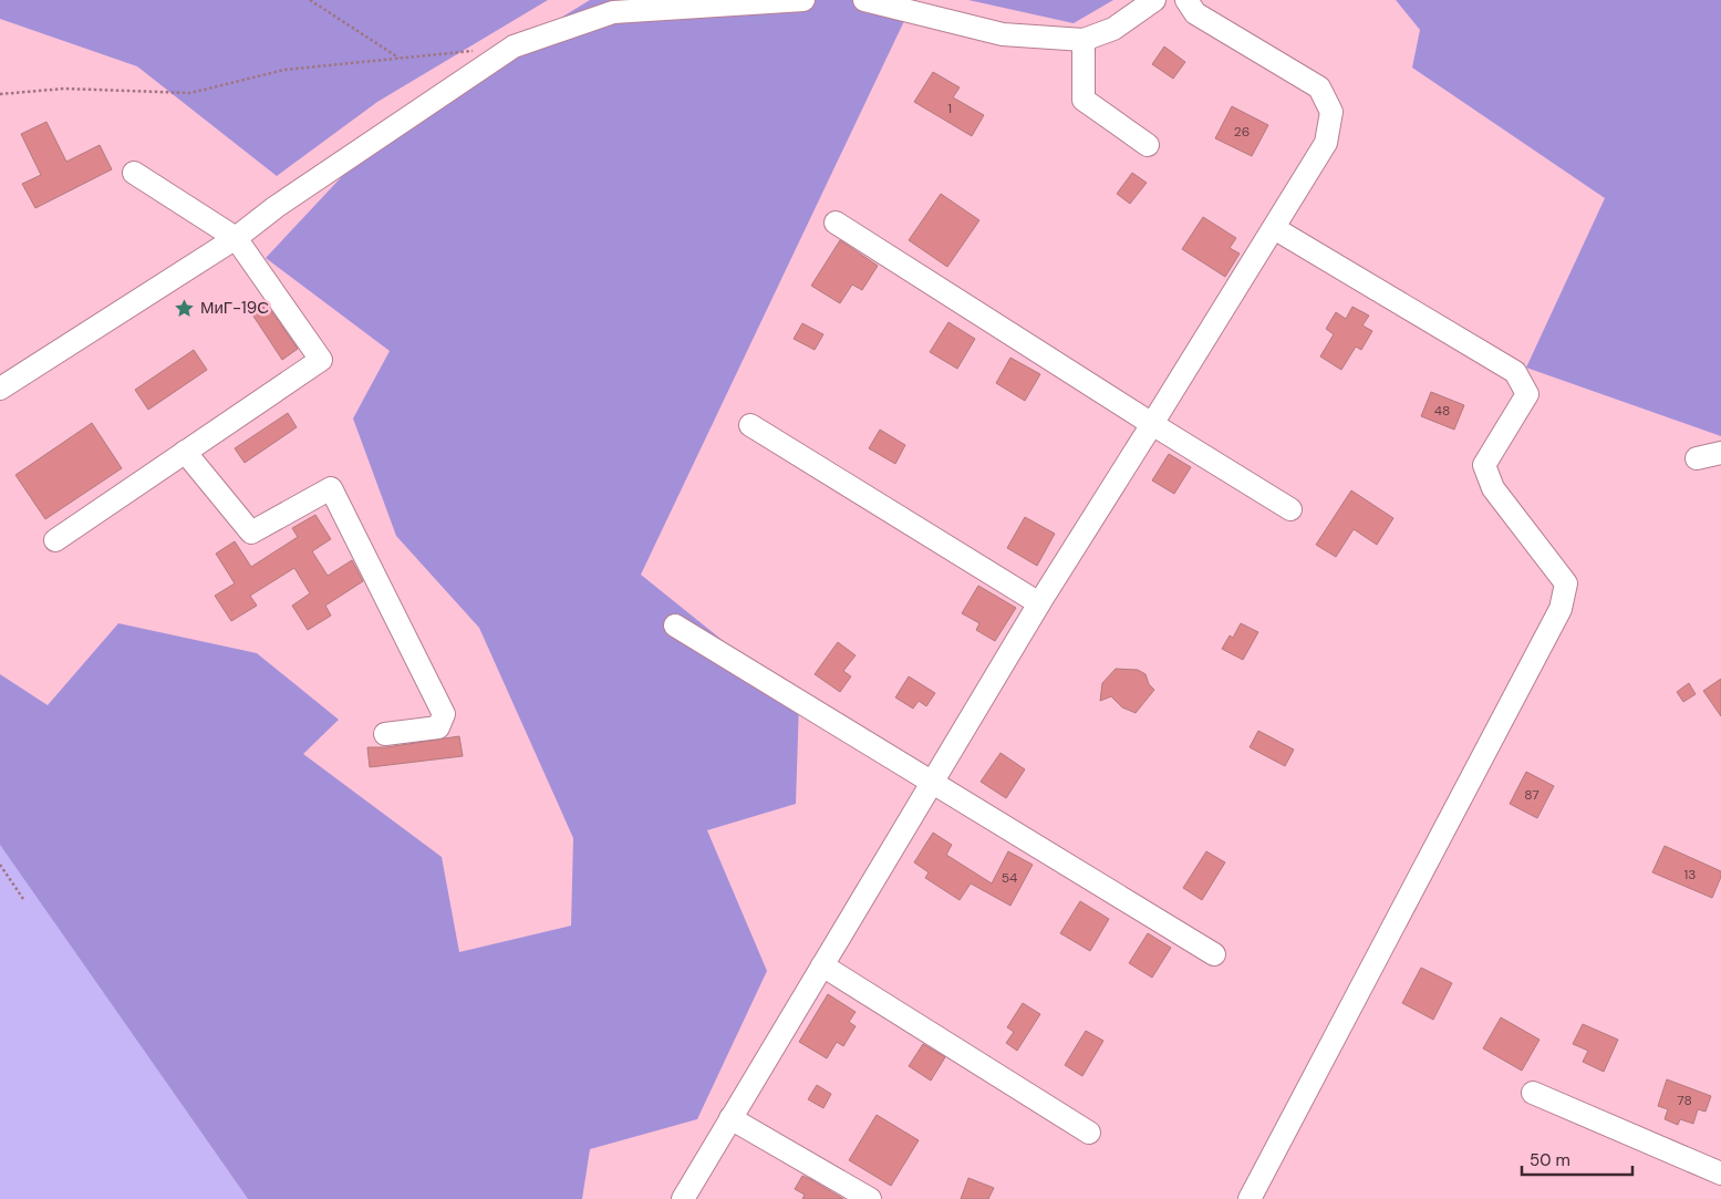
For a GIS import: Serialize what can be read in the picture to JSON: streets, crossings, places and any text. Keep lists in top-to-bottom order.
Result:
{
  "places": {
    "place": ["МиГ-19С"]
  },
  "house_numbers": [
    "1",
    "26",
    "48",
    "87",
    "13",
    "54",
    "78"
  ],
  "scale_bar": "50 m"
}
